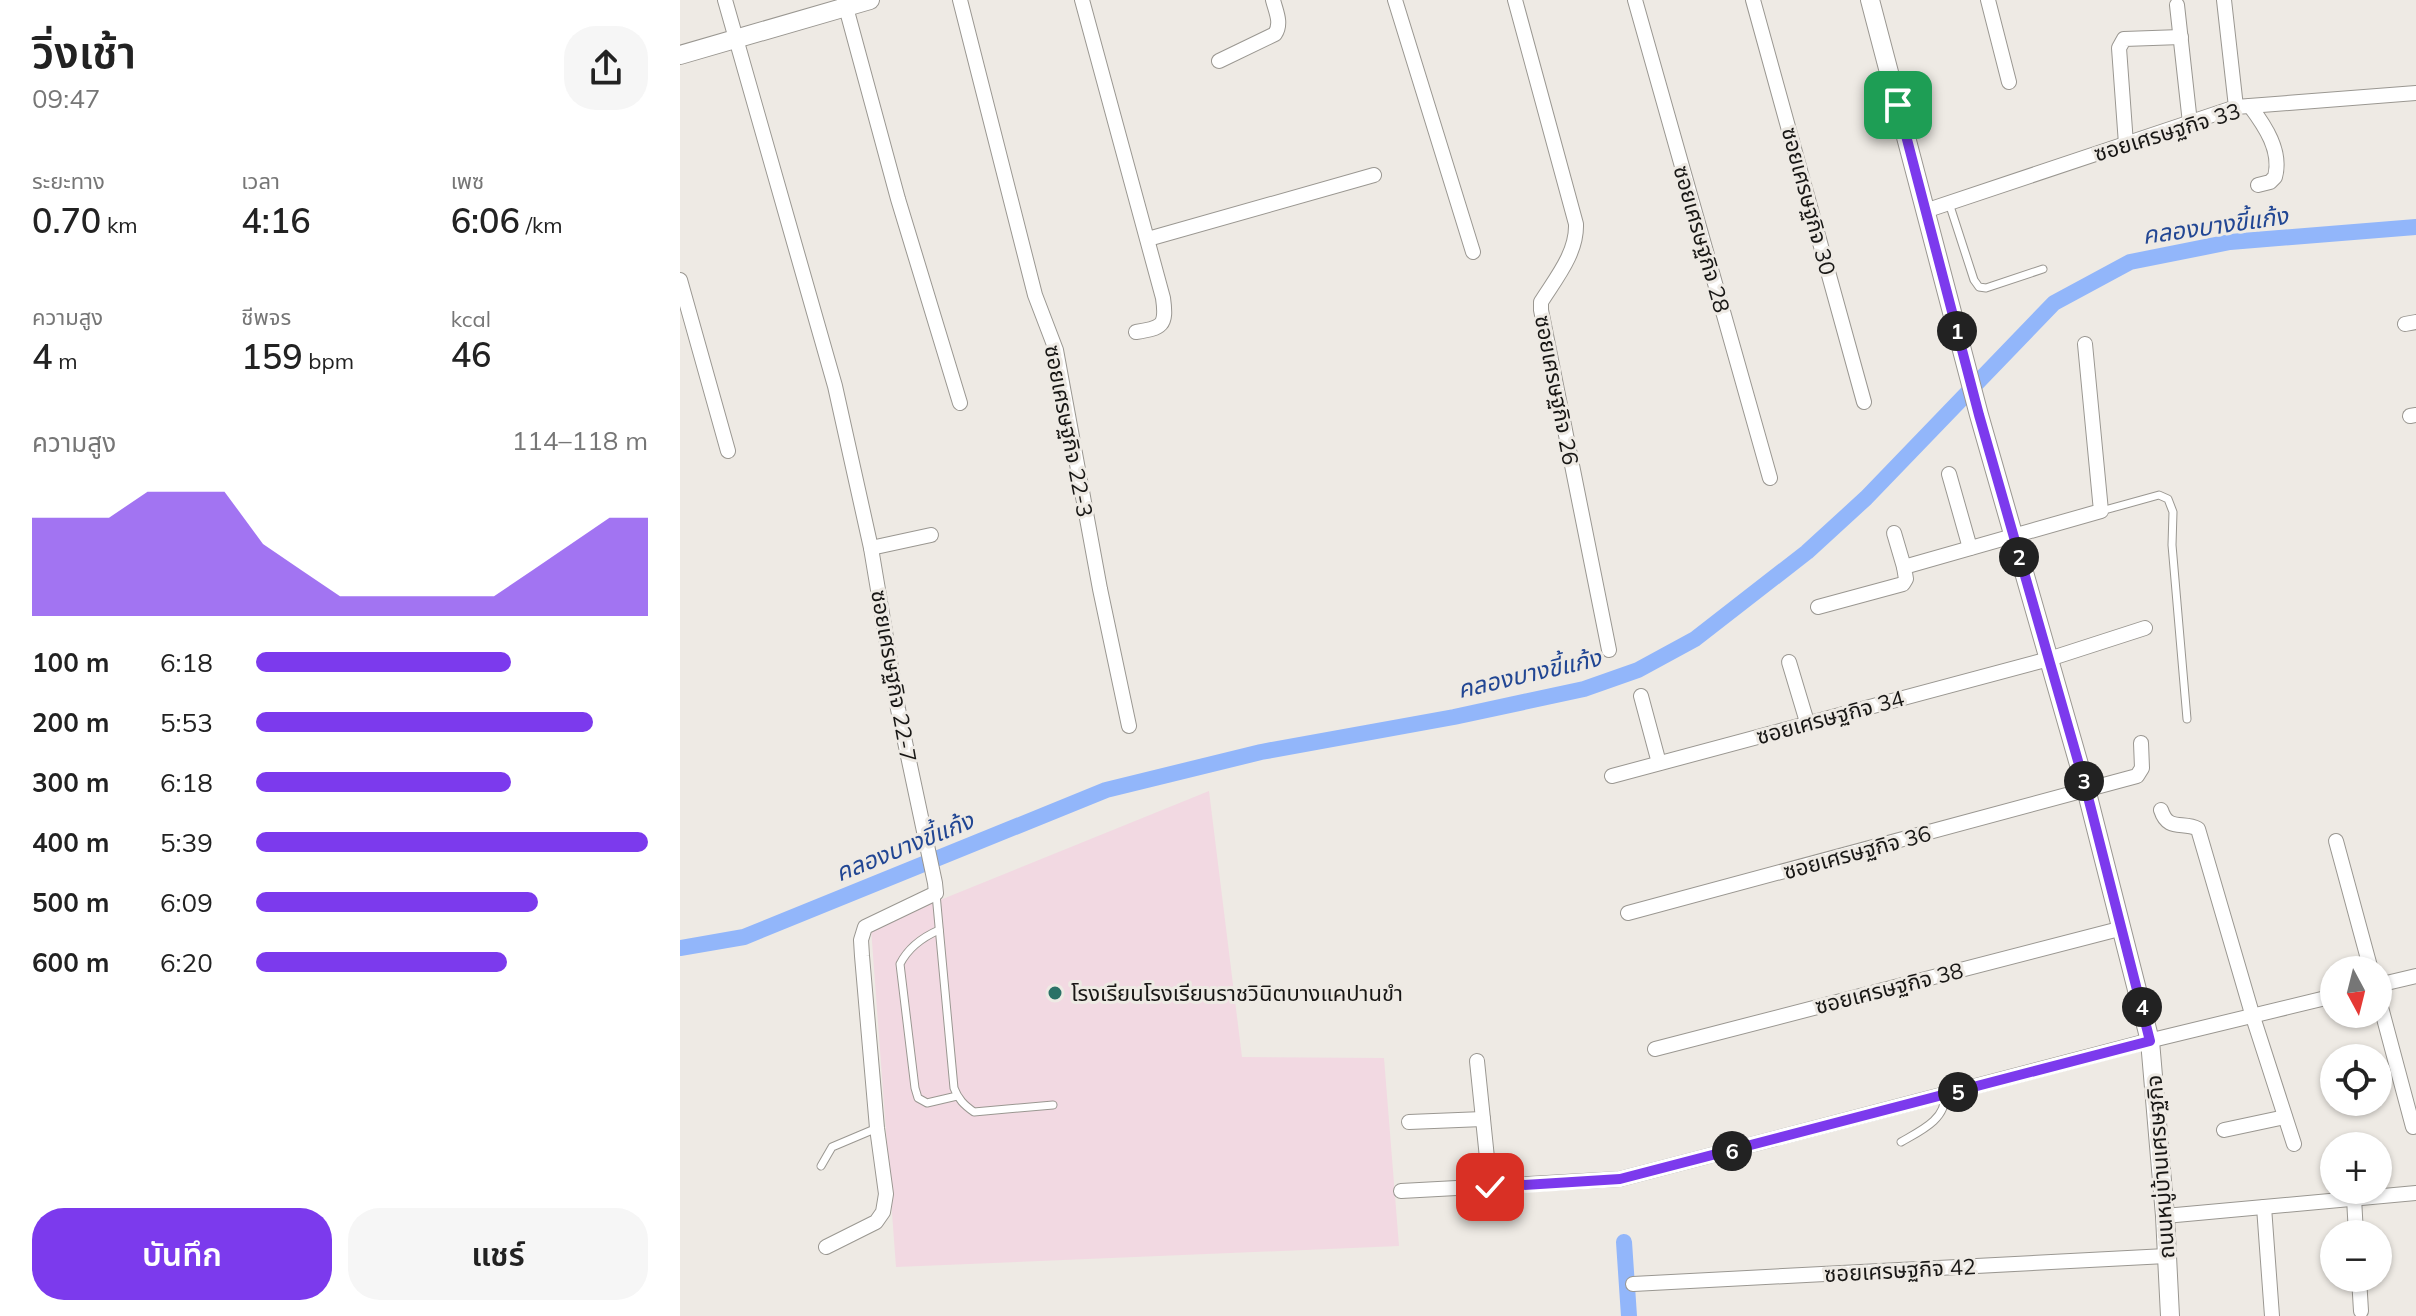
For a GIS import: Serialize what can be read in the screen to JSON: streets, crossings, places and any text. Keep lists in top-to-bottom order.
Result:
{
  "streets": {
    "street": [
      "ซอยเศรษฐกิจ 33",
      "ซอยเศรษฐกิจ 30",
      "ซอยเศรษฐกิจ 28",
      "ซอยเศรษฐกิจ 26",
      "ซอยเศรษฐกิจ 22-3",
      "ซอยเศรษฐกิจ 22-7",
      "ซอยเศรษฐกิจ 34",
      "ซอยเศรษฐกิจ 36",
      "ซอยเศรษฐกิจ 38",
      "ถนนหมู่บ้านเศรษฐกิจ",
      "ซอยเศรษฐกิจ 42"
    ]
  },
  "crossings": [
    ["ซอยเศรษฐกิจ 33", "ถนนหมู่บ้านเศรษฐกิจ"],
    ["ซอยเศรษฐกิจ 34", "ถนนหมู่บ้านเศรษฐกิจ"],
    ["ซอยเศรษฐกิจ 36", "ถนนหมู่บ้านเศรษฐกิจ"],
    ["ซอยเศรษฐกิจ 38", "ถนนหมู่บ้านเศรษฐกิจ"],
    ["ถนนหมู่บ้านเศรษฐกิจ", "ซอยเศรษฐกิจ 42"]
  ],
  "water": ["คลองบางขี้แก้ง"],
  "places": ["โรงเรียนโรงเรียนราชวินิตบางแคปานขำ"],
  "north": "bottom",
  "page": {
    "heading": ["วิ่งเช้า", "09:47"],
    "stats": [
      ["ระยะทาง", "0.70 km"],
      ["เวลา", "4:16"],
      ["เพซ", "6:06 /km"],
      ["ความสูง", "4 m"],
      ["ชีพจร", "159 bpm"],
      ["kcal", "46"]
    ],
    "pins": [
      "1",
      "2",
      "3",
      "4",
      "5",
      "6"
    ],
    "chart": ["ความสูง", "114–118 m"],
    "list": [
      {
        "name": "100 m",
        "note": "6:18"
      },
      {
        "name": "200 m",
        "note": "5:53"
      },
      {
        "name": "300 m",
        "note": "6:18"
      },
      {
        "name": "400 m",
        "note": "5:39"
      },
      {
        "name": "500 m",
        "note": "6:09"
      },
      {
        "name": "600 m",
        "note": "6:20"
      }
    ],
    "map_buttons": ["+", "−"],
    "buttons": ["บันทึก", "แชร์"]
  }
}
